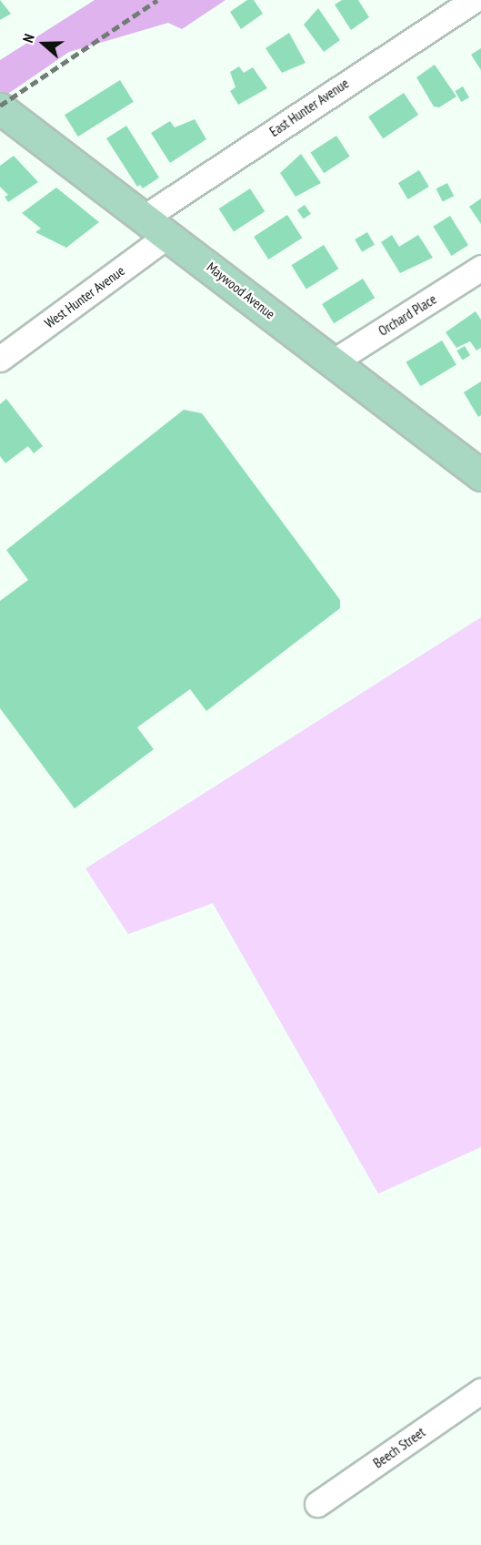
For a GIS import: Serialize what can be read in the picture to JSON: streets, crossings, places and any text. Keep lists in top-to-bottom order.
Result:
{
  "streets": {
    "main road": ["Maywood Avenue"],
    "street": [
      "East Hunter Avenue",
      "West Hunter Avenue",
      "Orchard Place",
      "Beech Street"
    ]
  },
  "crossings": [
    ["East Hunter Avenue", "Maywood Avenue"],
    ["East Hunter Avenue", "West Hunter Avenue"],
    ["Maywood Avenue", "West Hunter Avenue"],
    ["Maywood Avenue", "Orchard Place"]
  ],
  "north": "left"
}
